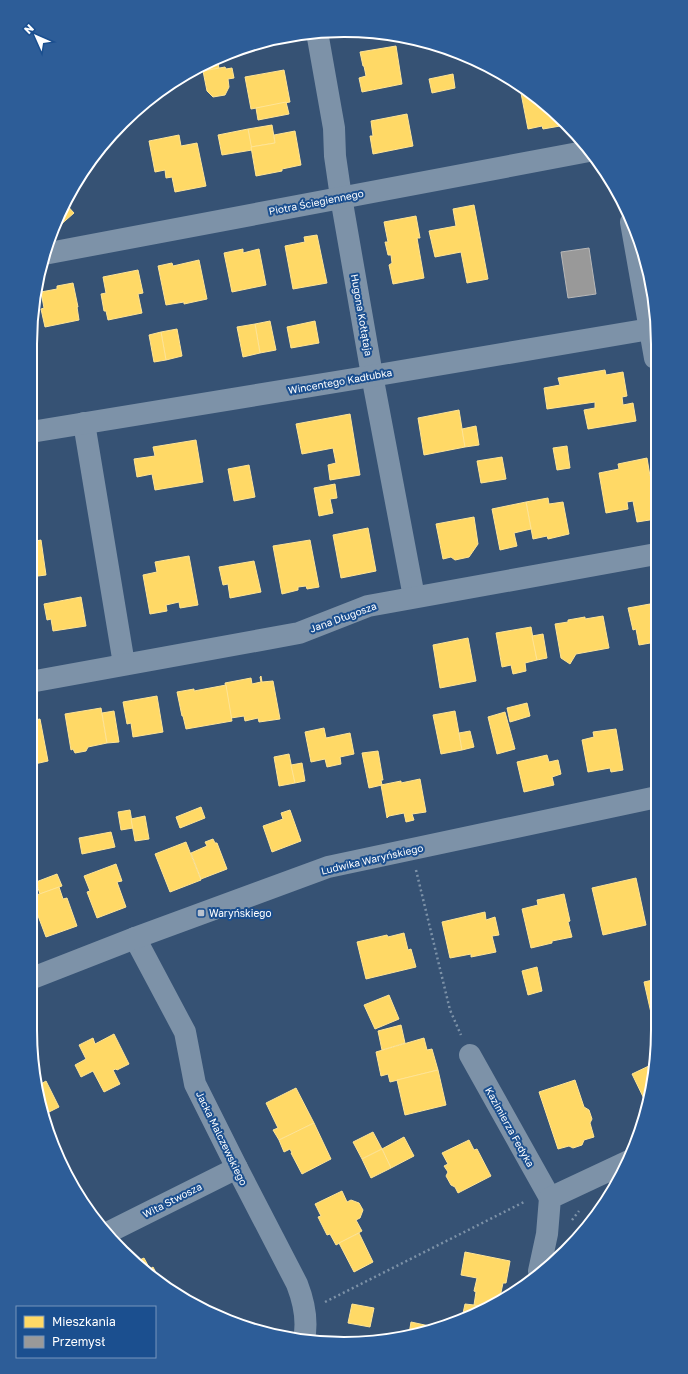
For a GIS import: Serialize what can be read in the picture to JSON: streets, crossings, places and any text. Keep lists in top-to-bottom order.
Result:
{
  "streets": {
    "street": [
      "Piotra Ściegiennego",
      "Hugona Kołłątaja",
      "Wincentego Kadłubka",
      "Jana Długosza",
      "Ludwika Waryńskiego",
      "Kazimierza Fedyka",
      "Jacka Malczewskiego",
      "Wita Stwosza"
    ]
  },
  "crossings": [
    ["Piotra Ściegiennego", "Hugona Kołłątaja"],
    ["Hugona Kołłątaja", "Wincentego Kadłubka"],
    ["Hugona Kołłątaja", "Jana Długosza"],
    ["Ludwika Waryńskiego", "Jacka Malczewskiego"],
    ["Jacka Malczewskiego", "Wita Stwosza"]
  ],
  "places": {
    "transit": ["Waryńskiego"]
  },
  "legend": ["Mieszkania", "Przemysł"],
  "north": "top left"
}
